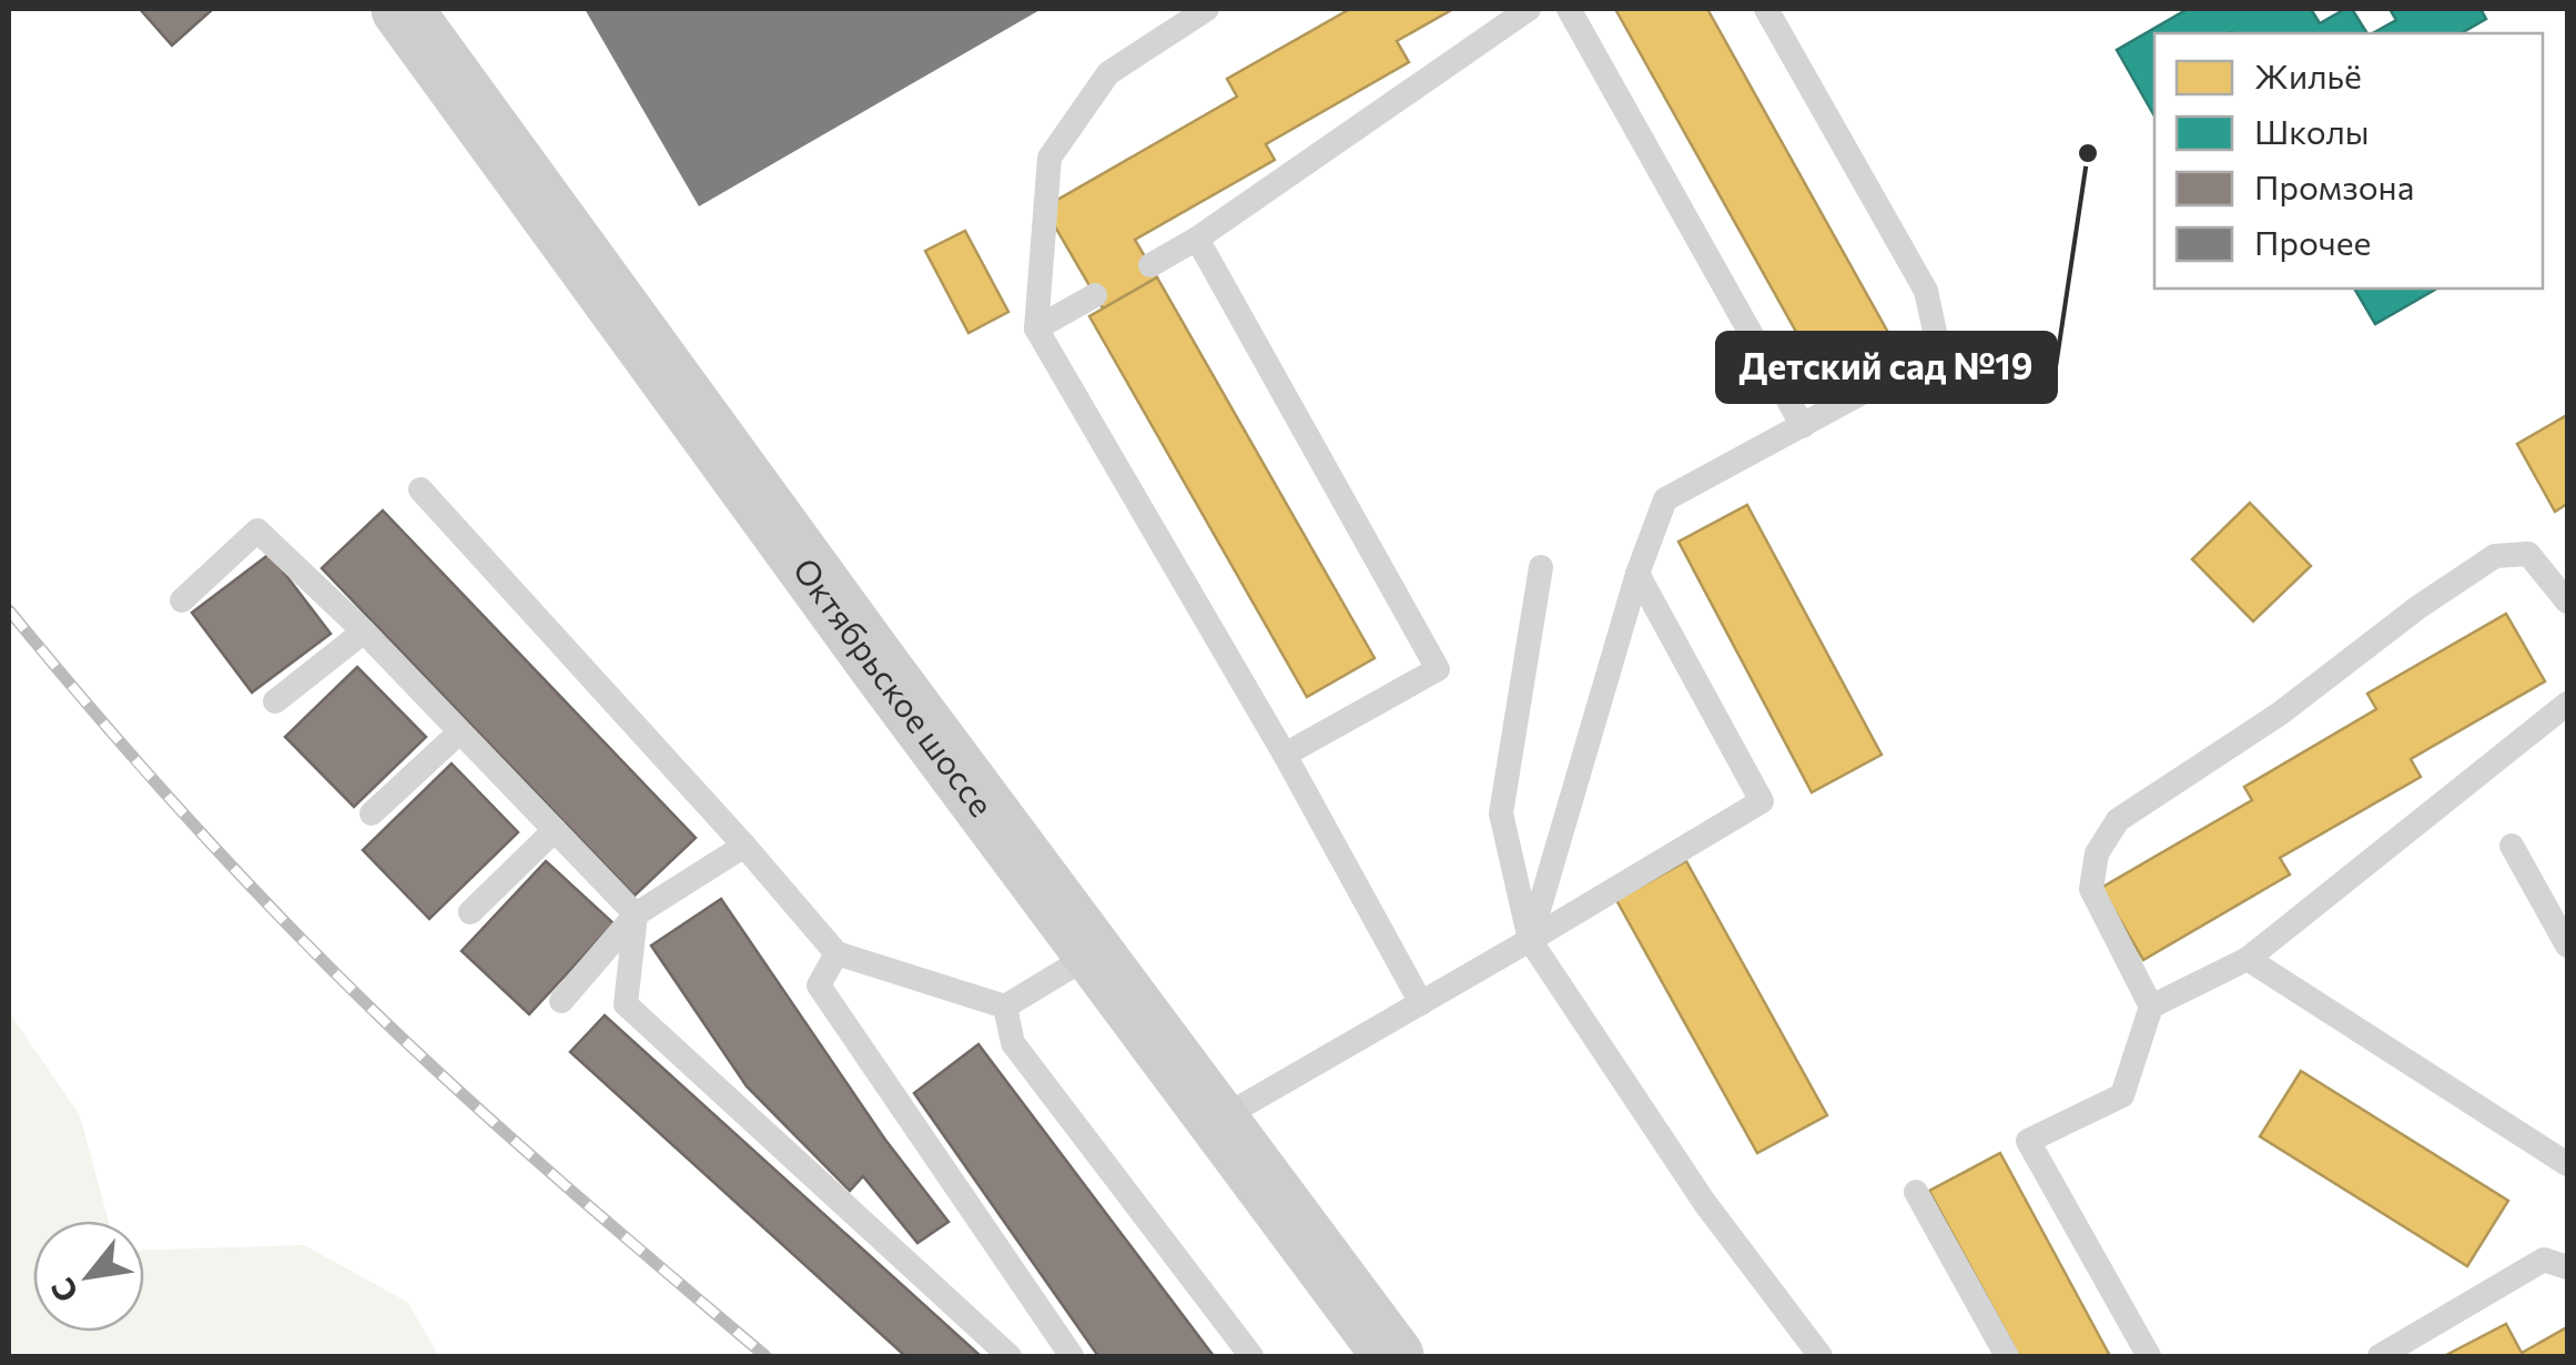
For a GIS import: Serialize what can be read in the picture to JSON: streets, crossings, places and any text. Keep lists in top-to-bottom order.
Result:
{
  "streets": {
    "main road": ["Октябрьское шоссе"]
  },
  "places": ["Детский сад №19"],
  "legend": [
    "Жильё",
    "Школы",
    "Промзона",
    "Прочее"
  ],
  "north": "bottom left"
}
